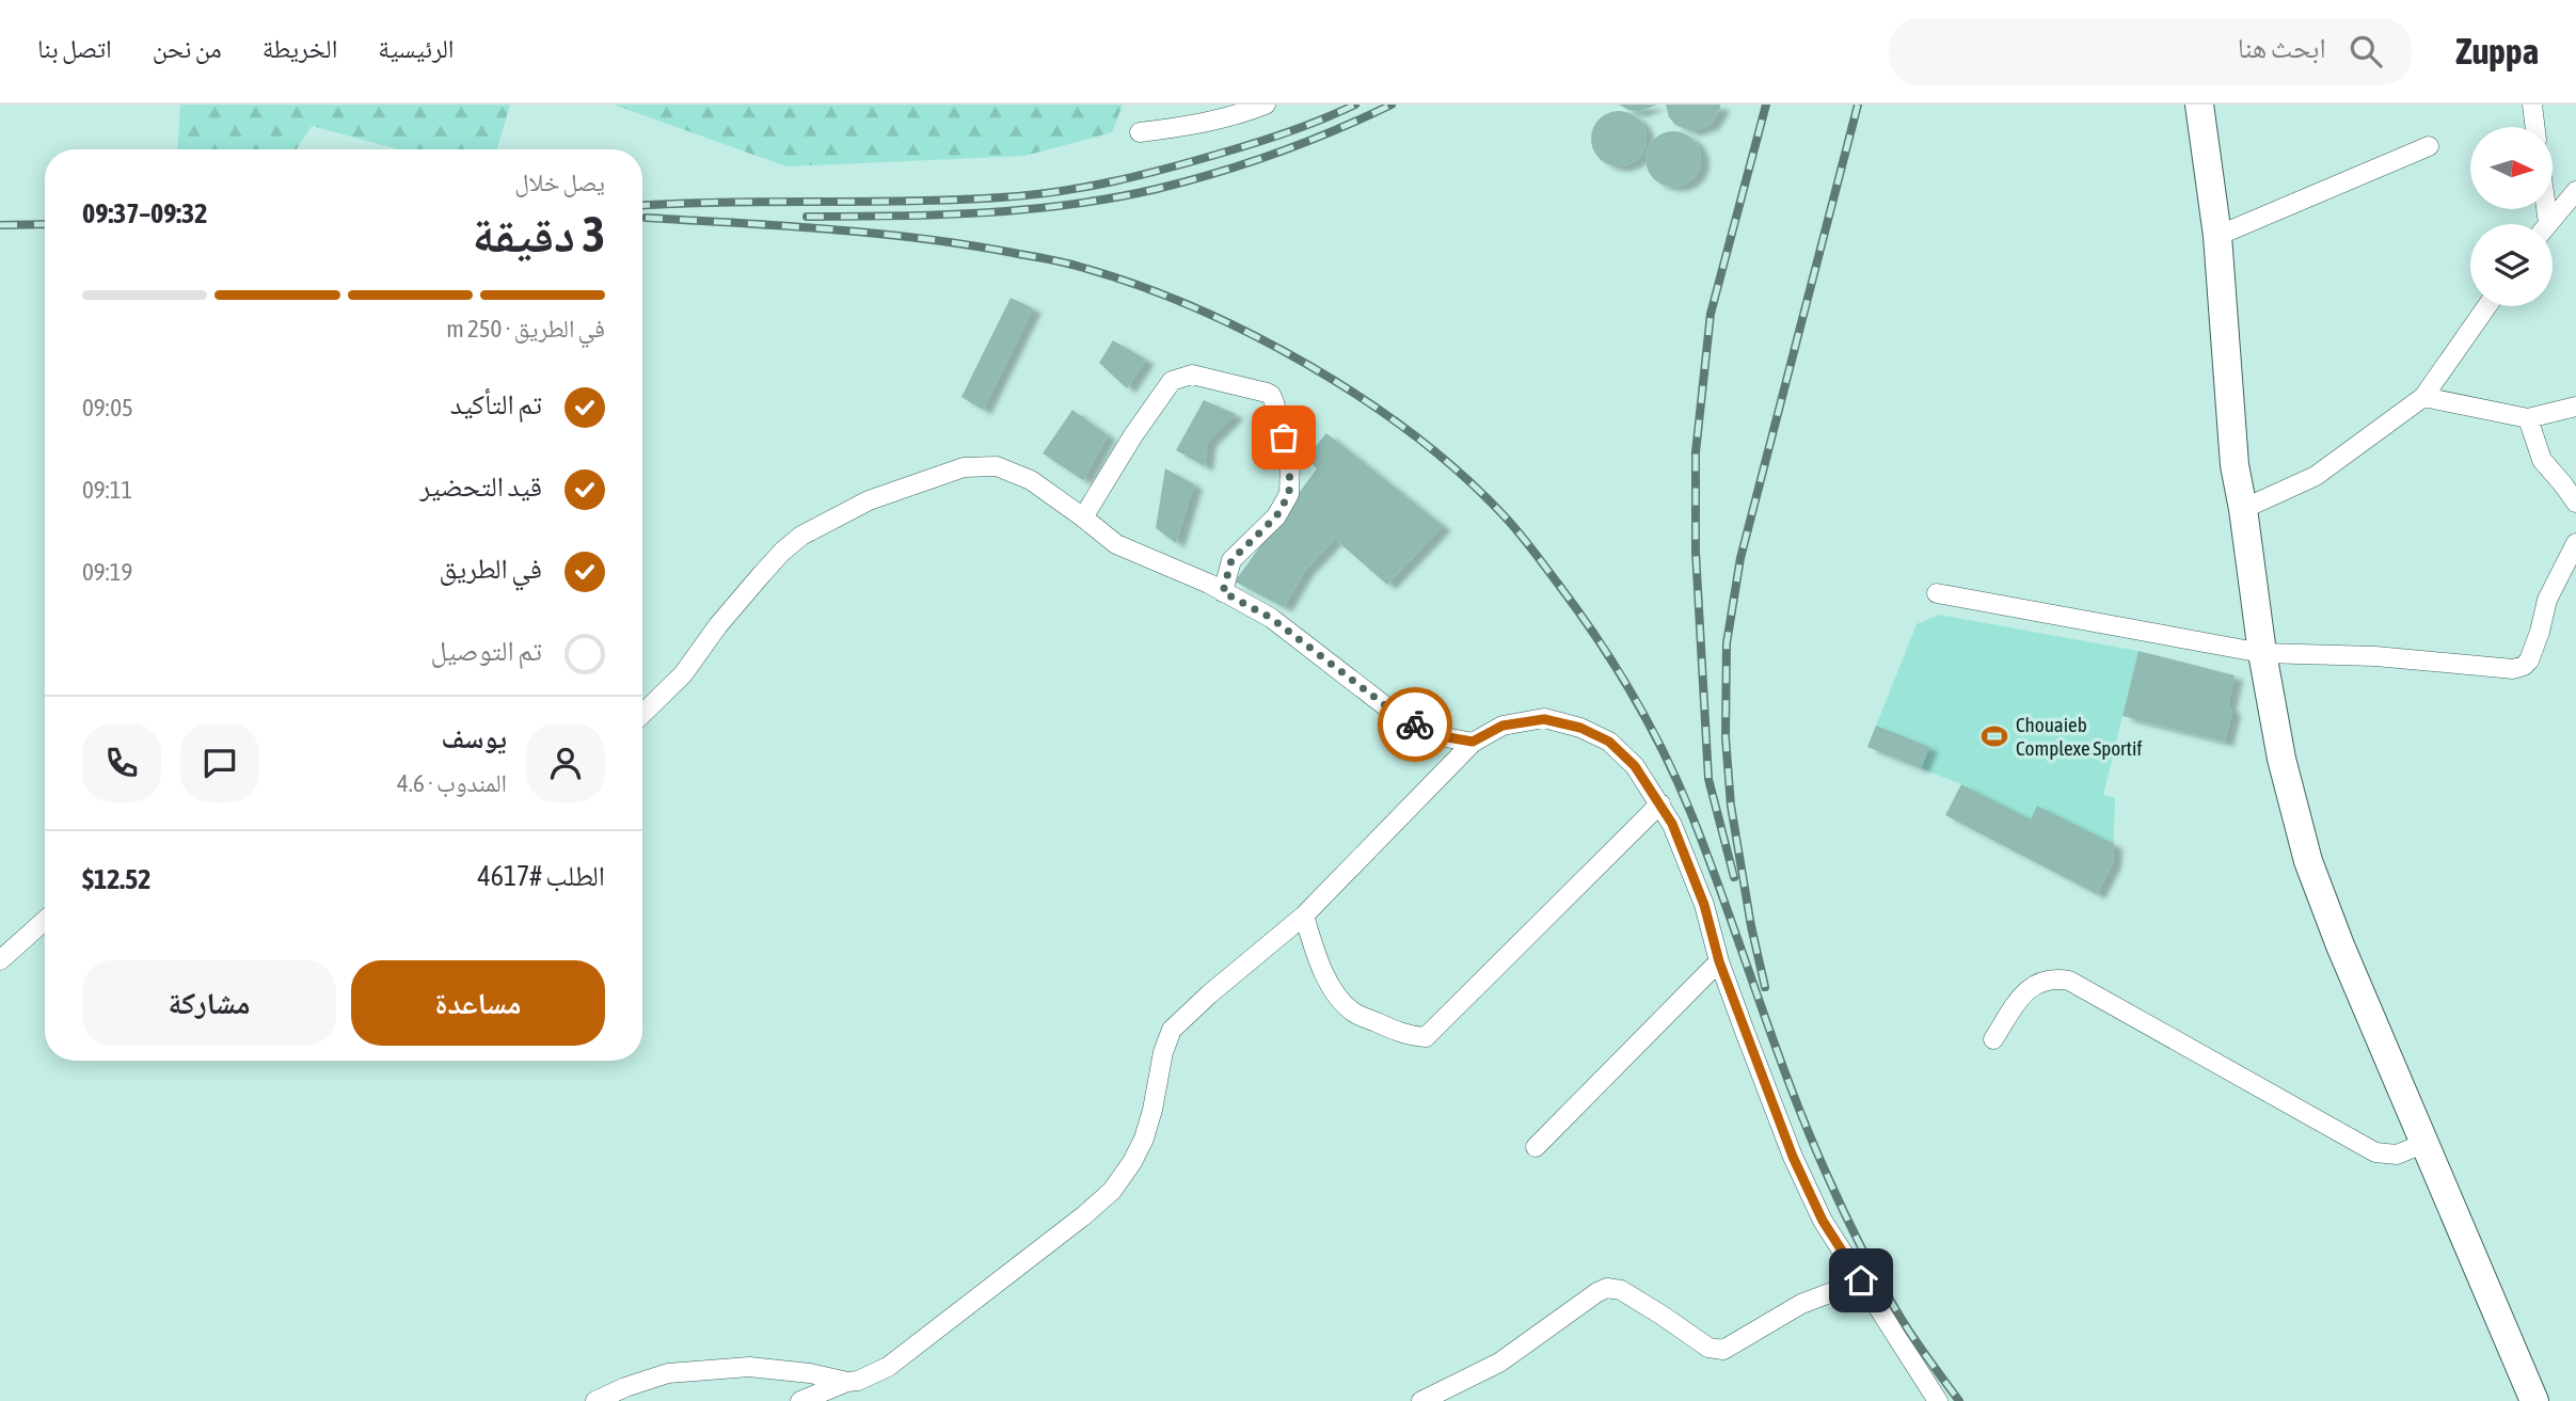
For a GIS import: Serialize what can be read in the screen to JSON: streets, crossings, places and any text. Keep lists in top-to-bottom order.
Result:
{
  "places": {
    "sports": ["Chouaieb Complexe Sportif"]
  },
  "north": "right",
  "page": {
    "header": "Zuppa",
    "search": "ابحث هنا",
    "nav": [
      "الرئيسية",
      "الخريطة",
      "من نحن",
      "اتصل بنا"
    ],
    "heading": ["3 دقيقة", "يصل خلال", "09:32–09:37"],
    "panel": [
      "يوسف",
      "المندوب · 4.6",
      "الطلب #4617",
      "$12.52"
    ],
    "bar": "في الطريق · 250 m",
    "list": [
      ["تم التأكيد", "09:05"],
      ["قيد التحضير", "09:11"],
      ["في الطريق", "09:19"],
      "تم التوصيل"
    ],
    "buttons": ["مساعدة", "مشاركة"]
  }
}
